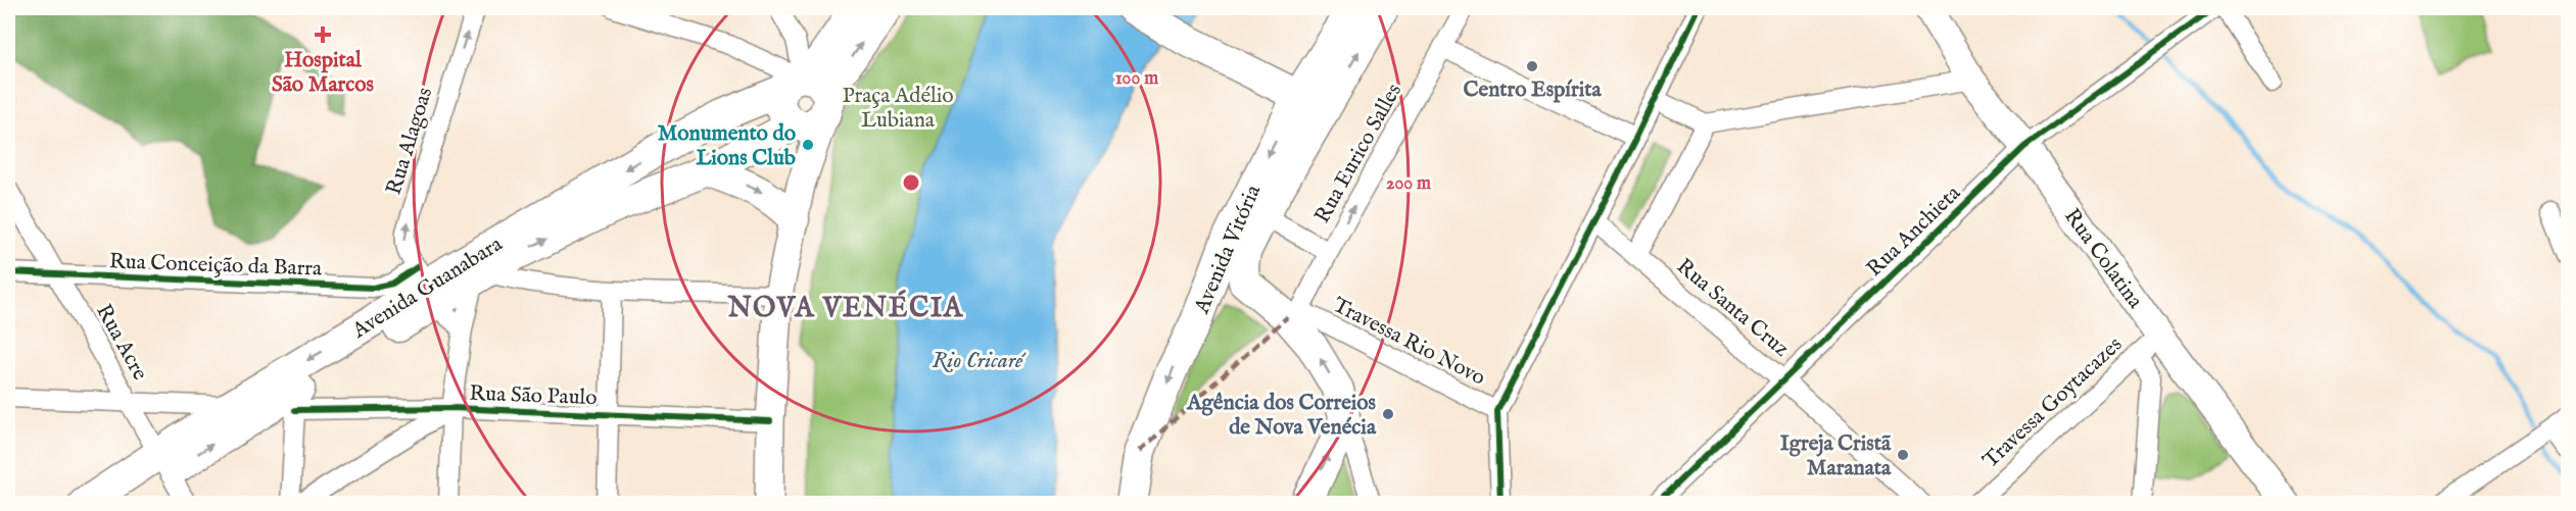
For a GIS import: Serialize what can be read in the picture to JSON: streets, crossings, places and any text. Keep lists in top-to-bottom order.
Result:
{
  "streets": {
    "main road": ["Avenida Vitória", "Rua Colatina", "Avenida Guanabara"],
    "street": [
      "Rua Alagoas",
      "Rua Eurico Salles",
      "Rua Anchieta",
      "Rua Conceição da Barra",
      "Rua Santa Cruz",
      "Travessa Rio Novo",
      "Rua Acre",
      "Rua São Paulo",
      "Travessa Goytacazes"
    ]
  },
  "crossings": [
    ["Rua Alagoas", "Rua Conceição da Barra"],
    ["Rua Alagoas", "Avenida Guanabara"],
    ["Rua Eurico Salles", "Travessa Rio Novo"],
    ["Rua Anchieta", "Rua Colatina"],
    ["Rua Anchieta", "Rua Santa Cruz"],
    ["Rua Colatina", "Travessa Goytacazes"],
    ["Rua Conceição da Barra", "Avenida Guanabara"],
    ["Rua Conceição da Barra", "Rua Acre"],
    ["Avenida Guanabara", "Rua Acre"],
    ["Avenida Guanabara", "Rua São Paulo"]
  ],
  "one_way": ["Rua Alagoas", "Rua Eurico Salles"],
  "districts": ["NOVA VENÉCIA"],
  "water": ["Rio Cricaré"],
  "parks": ["Praça Adélio Lubiana"],
  "places": {
    "health": ["Hospital São Marcos"],
    "other": [
      "Centro Espírita",
      "Monumento do Lions Club",
      "Agência dos Correios de Nova Venécia",
      "Igreja Cristã Maranata"
    ]
  },
  "rings": ["100 m", "200 m"]
}
